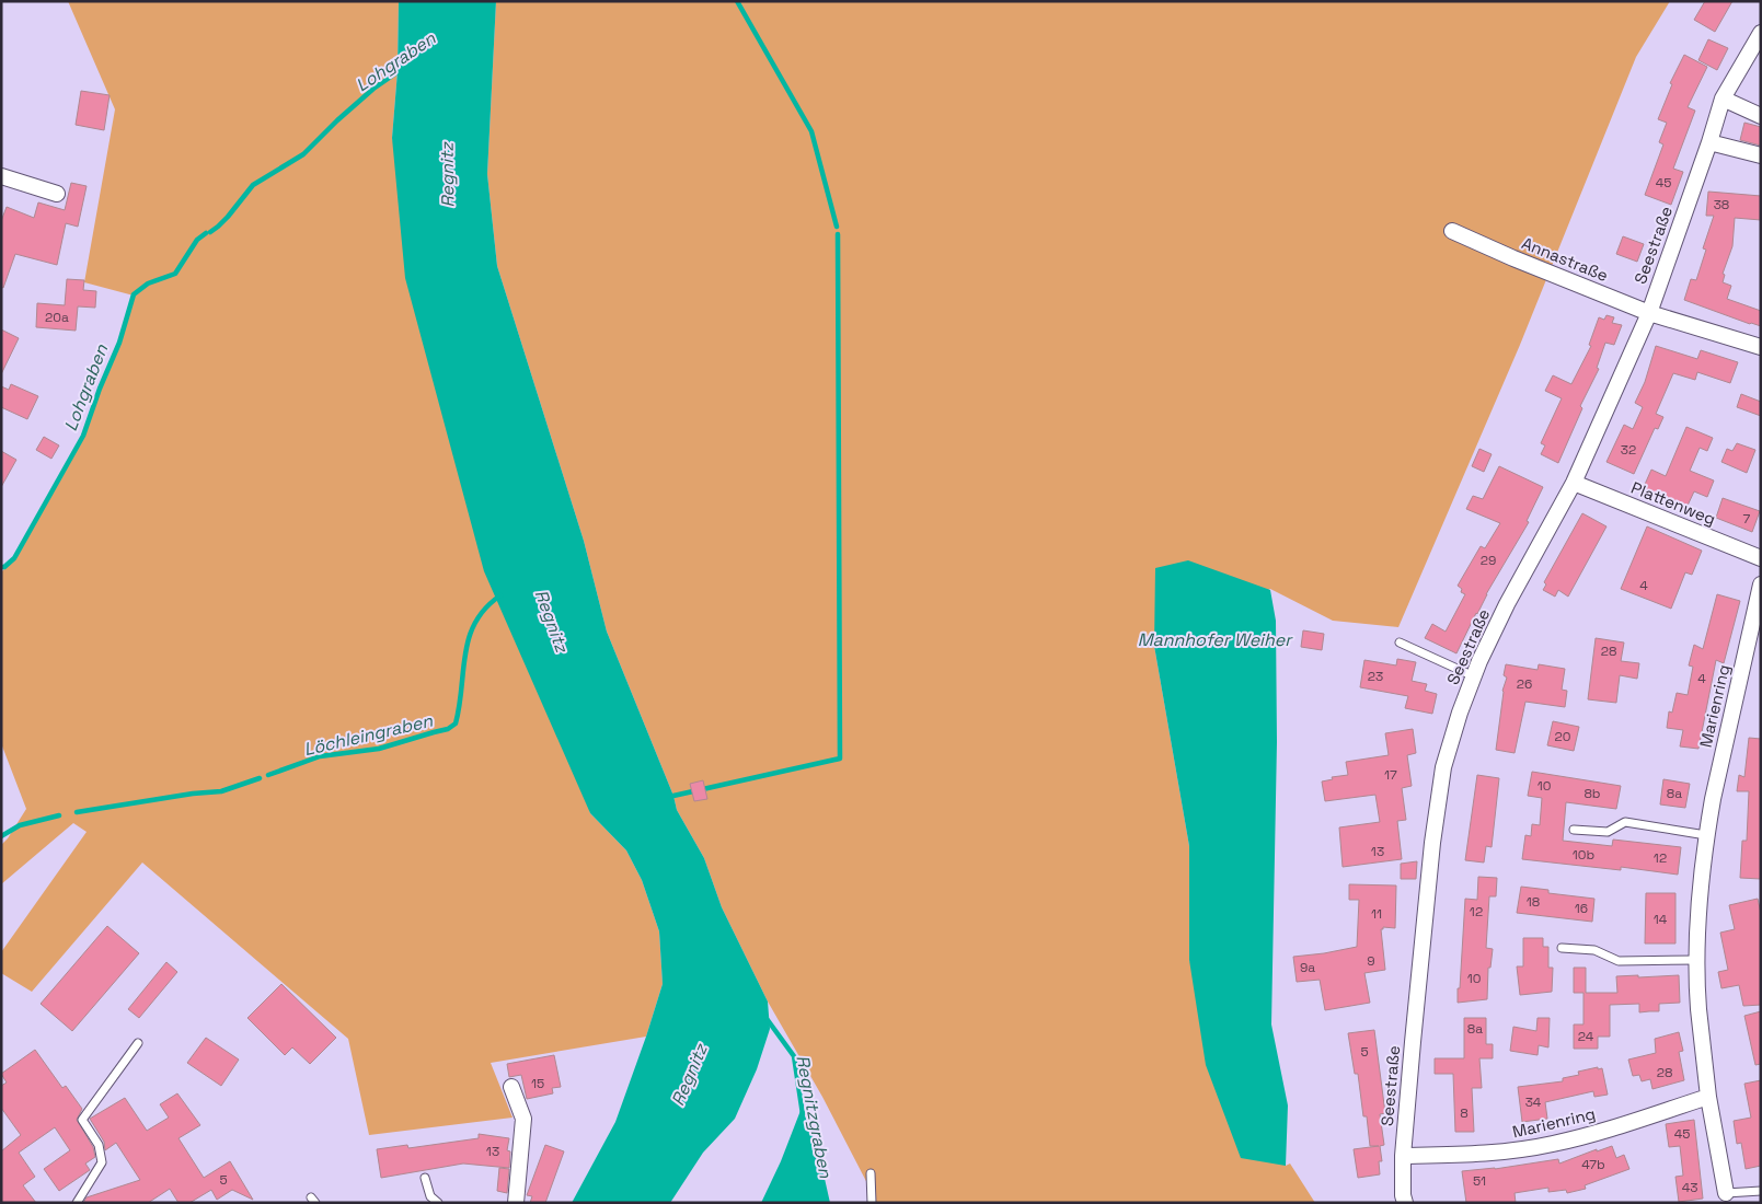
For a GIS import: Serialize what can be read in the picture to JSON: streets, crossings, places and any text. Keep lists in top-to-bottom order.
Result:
{
  "streets": {
    "street": [
      "Seestraße",
      "Annastraße",
      "Plattenweg",
      "Marienring"
    ]
  },
  "crossings": [
    ["Seestraße", "Annastraße"],
    ["Seestraße", "Plattenweg"],
    ["Seestraße", "Marienring"]
  ],
  "water": [
    "Lohgraben",
    "Regnitz",
    "Mannhofer Weiher",
    "Löchleingraben",
    "Regnitzgraben"
  ],
  "house_numbers": [
    "45",
    "38",
    "20a",
    "32",
    "7",
    "29",
    "4",
    "28",
    "23",
    "4",
    "26",
    "20",
    "17",
    "10",
    "8b",
    "8a",
    "13",
    "10b",
    "12",
    "18",
    "16",
    "12",
    "11",
    "14",
    "9",
    "9a",
    "10",
    "8a",
    "24",
    "5",
    "28",
    "15",
    "34",
    "8",
    "45",
    "13",
    "47b",
    "5",
    "51",
    "43"
  ]
}
